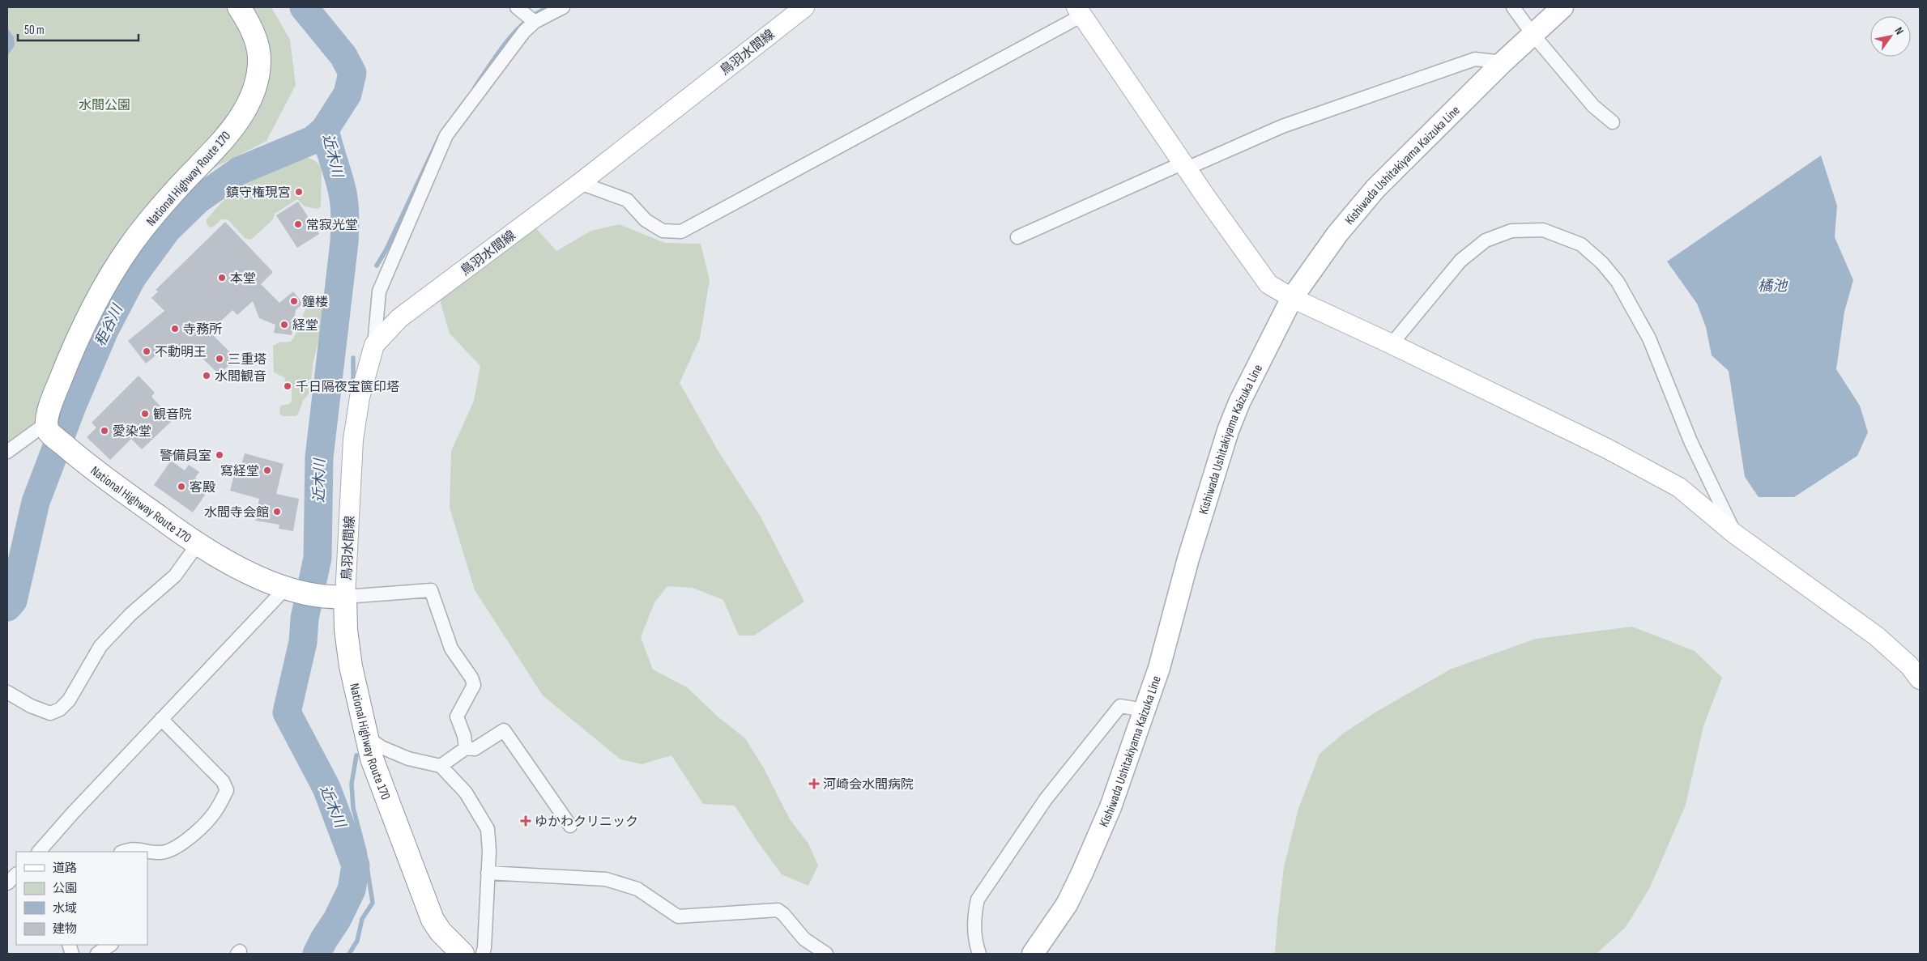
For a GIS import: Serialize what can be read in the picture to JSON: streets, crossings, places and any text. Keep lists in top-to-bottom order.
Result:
{
  "streets": {
    "highway": ["National Highway Route 170"],
    "main road": ["Kishiwada Ushitakiyama Kaizuka Line"],
    "street": ["鳥羽水間線"]
  },
  "crossings": [
    ["鳥羽水間線", "National Highway Route 170"]
  ],
  "water": ["近木川", "橘池", "秬谷川"],
  "parks": ["水間公園"],
  "places": {
    "other": [
      "鎮守権現宮",
      "常寂光堂",
      "本堂",
      "鐘楼",
      "経堂",
      "寺務所",
      "不動明王",
      "三重塔",
      "水間観音",
      "千日隔夜宝篋印塔",
      "観音院",
      "愛染堂",
      "警備員室",
      "寫経堂",
      "客殿",
      "水間寺会館"
    ],
    "health": ["河崎会水間病院", "ゆかわクリニック"]
  },
  "legend": [
    "道路",
    "公園",
    "水域",
    "建物"
  ],
  "scale_bar": "50 m",
  "north": "top right"
}
